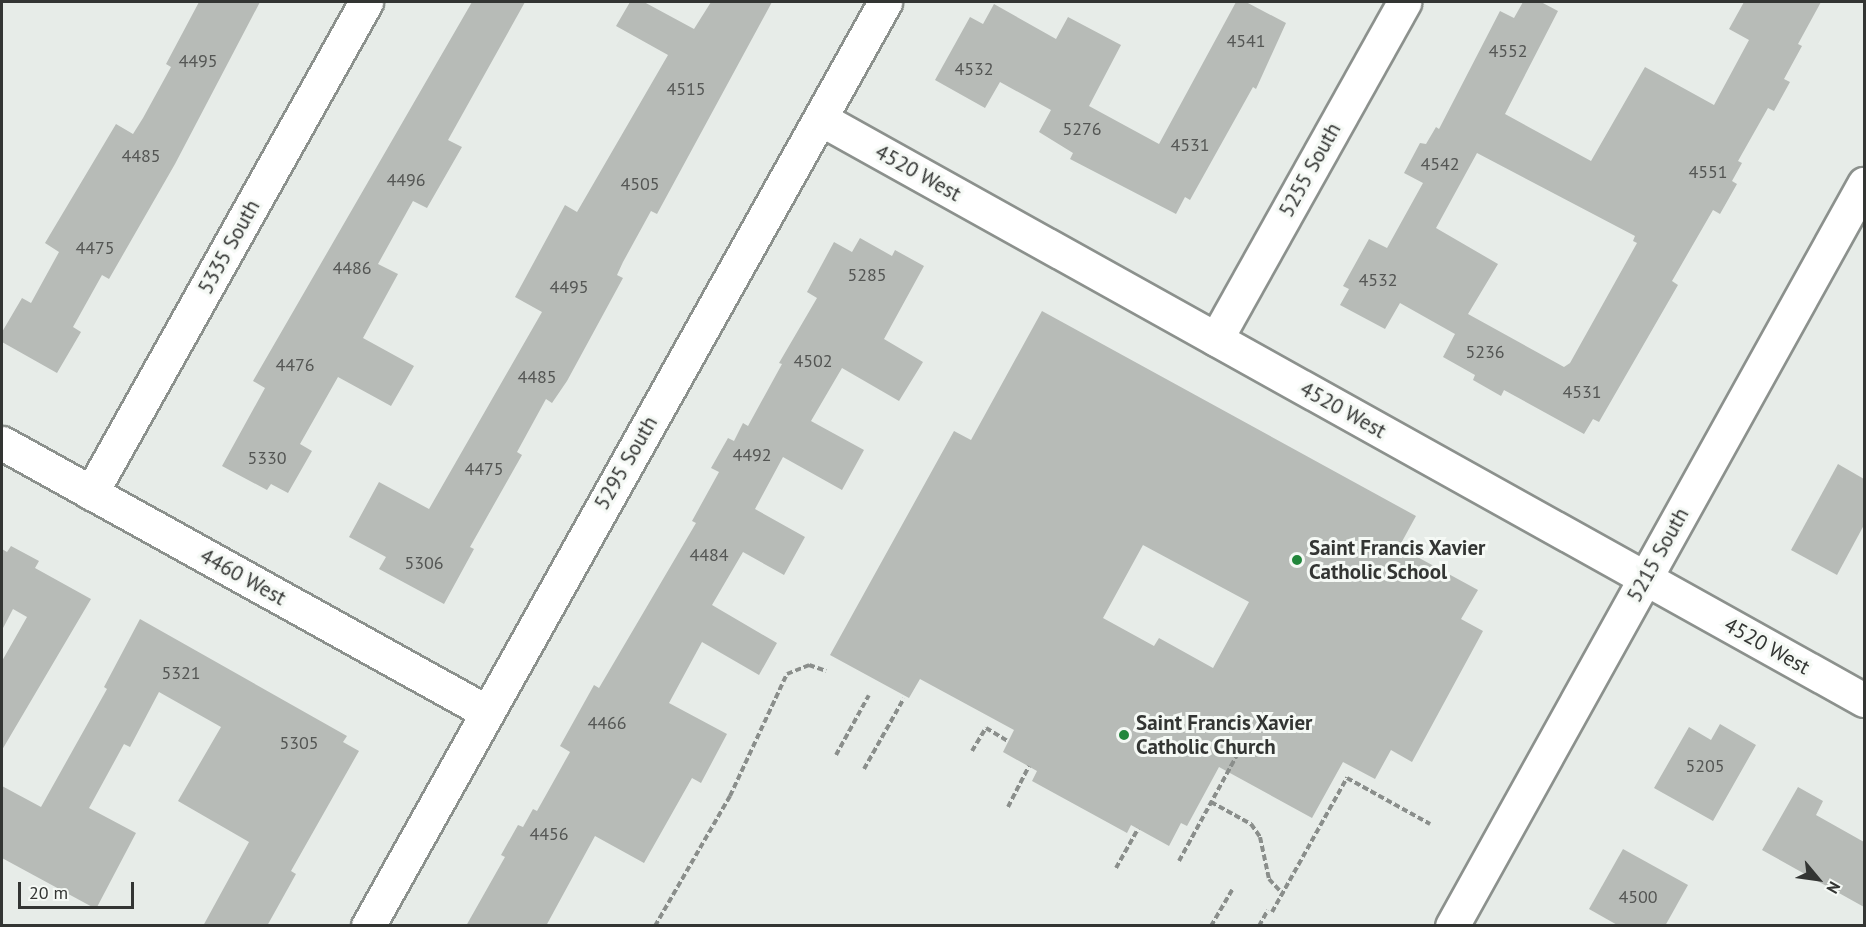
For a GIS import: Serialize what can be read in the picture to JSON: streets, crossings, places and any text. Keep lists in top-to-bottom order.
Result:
{
  "streets": {
    "street": [
      "5255 South",
      "4520 West",
      "5335 South",
      "5295 South",
      "5215 South",
      "4460 West"
    ]
  },
  "crossings": [
    ["5255 South", "4520 West"],
    ["4520 West", "5295 South"],
    ["4520 West", "5215 South"],
    ["5335 South", "4460 West"],
    ["5295 South", "4460 West"]
  ],
  "places": ["Saint Francis Xavier Catholic School", "Saint Francis Xavier Catholic Church"],
  "house_numbers": [
    "4541",
    "4552",
    "4495",
    "4532",
    "4515",
    "5276",
    "4531",
    "4485",
    "4542",
    "4551",
    "4496",
    "4505",
    "4475",
    "4486",
    "5285",
    "4532",
    "4495",
    "5236",
    "4502",
    "4476",
    "4485",
    "4531",
    "4492",
    "5330",
    "4475",
    "4484",
    "5306",
    "5321",
    "4466",
    "5305",
    "5205",
    "4456",
    "4500"
  ],
  "scale_bar": "20 m",
  "north": "bottom right"
}
